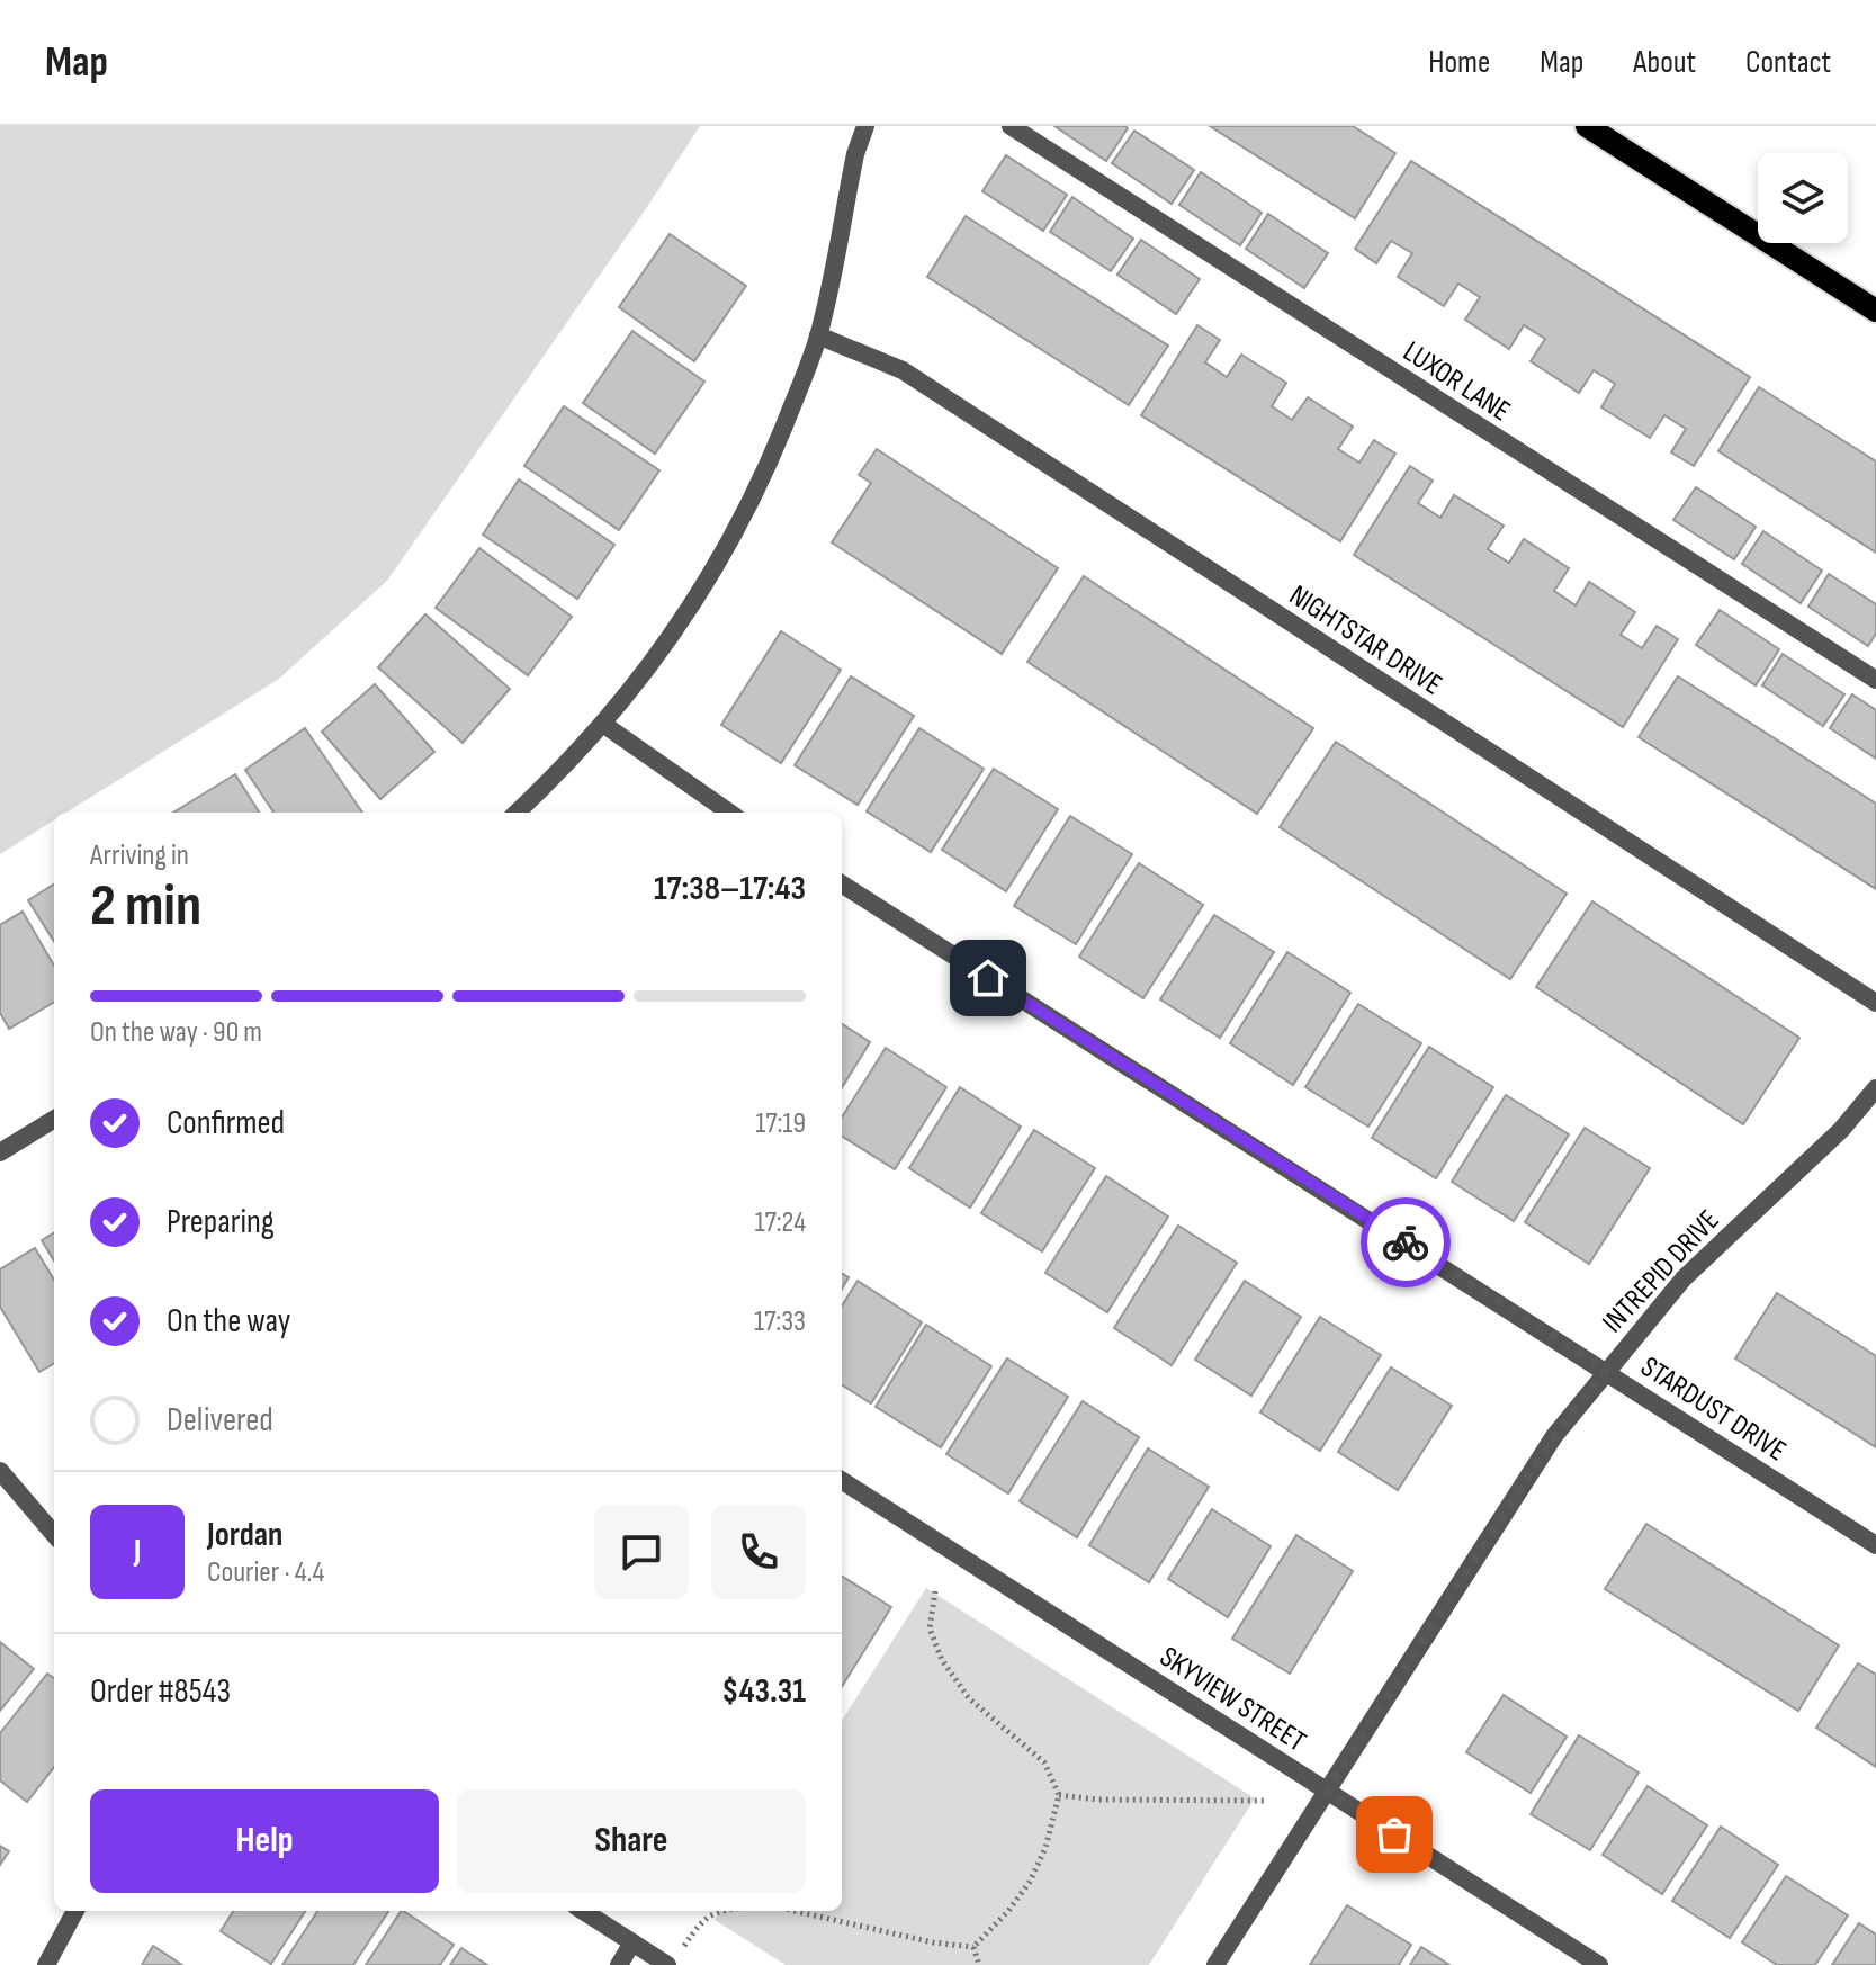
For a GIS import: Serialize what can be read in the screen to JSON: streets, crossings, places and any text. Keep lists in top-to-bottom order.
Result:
{
  "streets": {
    "street": [
      "LUXOR LANE",
      "NIGHTSTAR DRIVE",
      "INTREPID DRIVE",
      "STARDUST DRIVE",
      "SKYVIEW STREET"
    ]
  },
  "crossings": [
    ["INTREPID DRIVE", "STARDUST DRIVE"],
    ["INTREPID DRIVE", "SKYVIEW STREET"]
  ],
  "page": {
    "header": "Map",
    "nav": [
      "Home",
      "Map",
      "About",
      "Contact"
    ],
    "heading": ["2 min", "Arriving in", "17:38–17:43"],
    "panel": [
      "Jordan",
      "Courier · 4.4",
      "Order #8543",
      "$43.31"
    ],
    "bar": "On the way · 90 m",
    "list": [
      ["Confirmed", "17:19"],
      ["Preparing", "17:24"],
      ["On the way", "17:33"],
      "Delivered"
    ],
    "round": "J",
    "buttons": ["Help", "Share"]
  }
}
